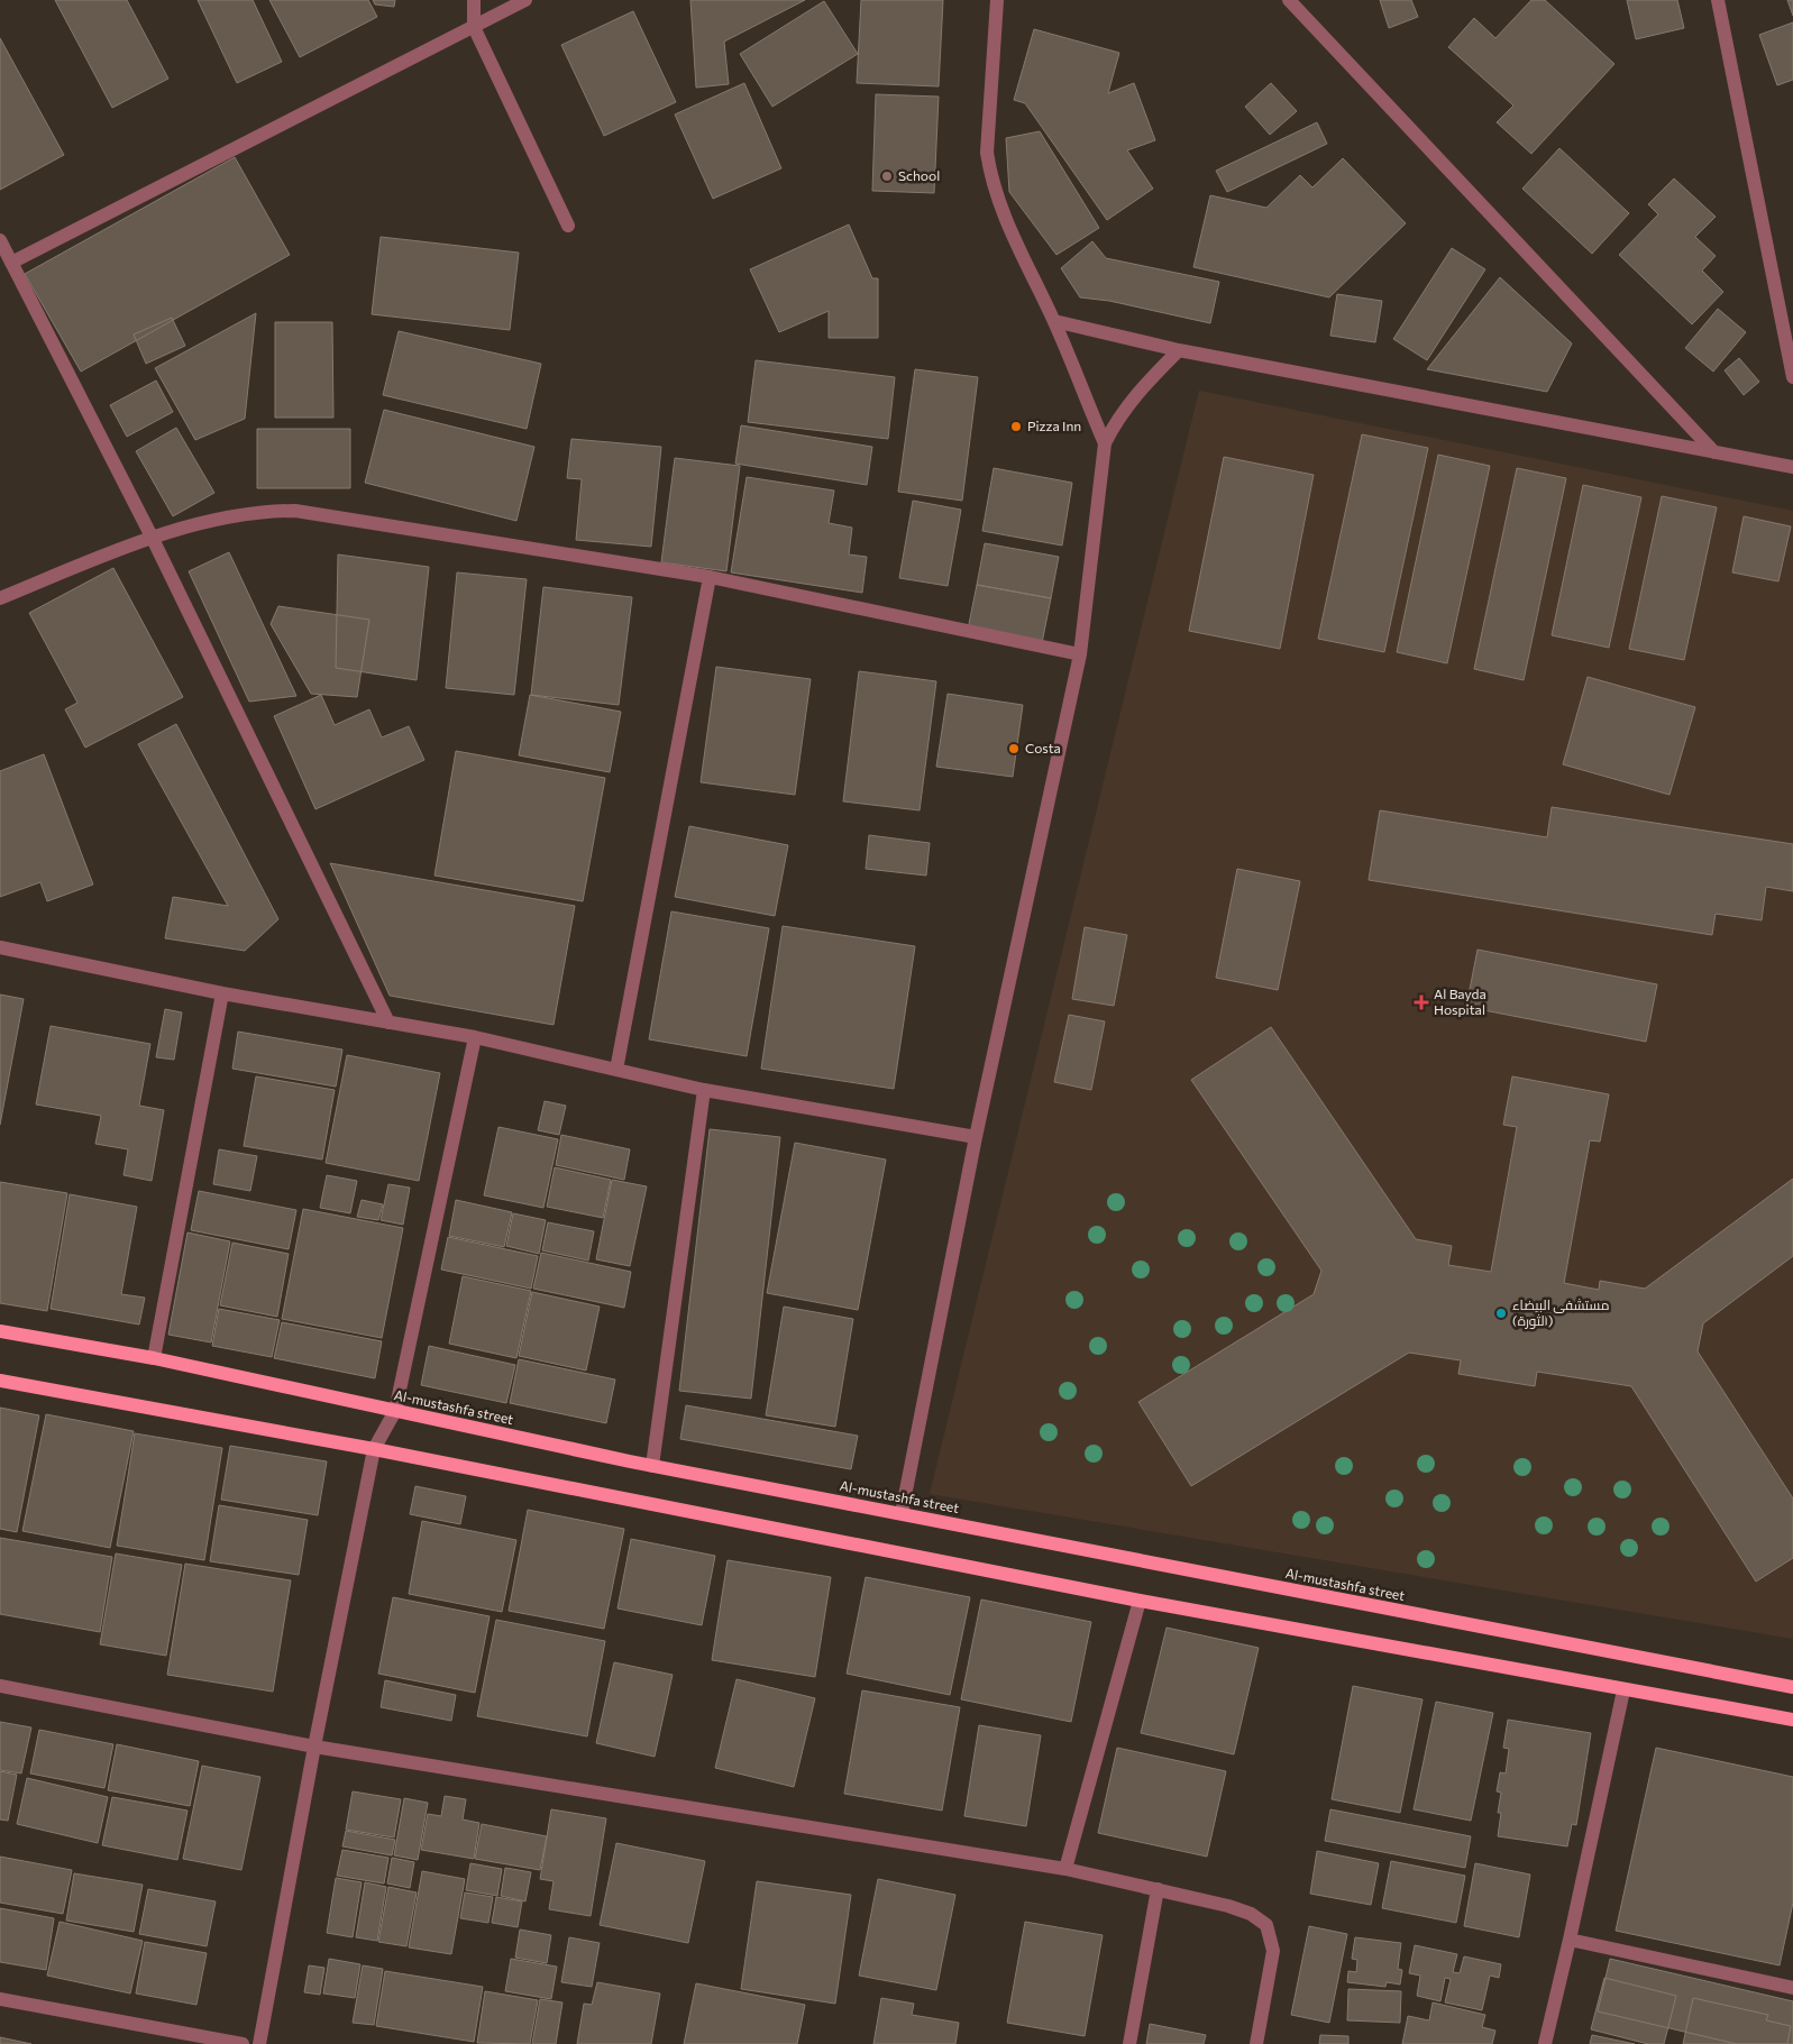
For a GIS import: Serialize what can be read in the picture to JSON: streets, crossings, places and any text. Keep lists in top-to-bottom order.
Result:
{
  "streets": {
    "main road": ["Al-mustashfa street"]
  },
  "places": {
    "other": [
      "School",
      "Pizza Inn",
      "Costa",
      "مستشفى البيضاء (الثورة)"
    ],
    "health": ["Al Bayda Hospital"]
  }
}
